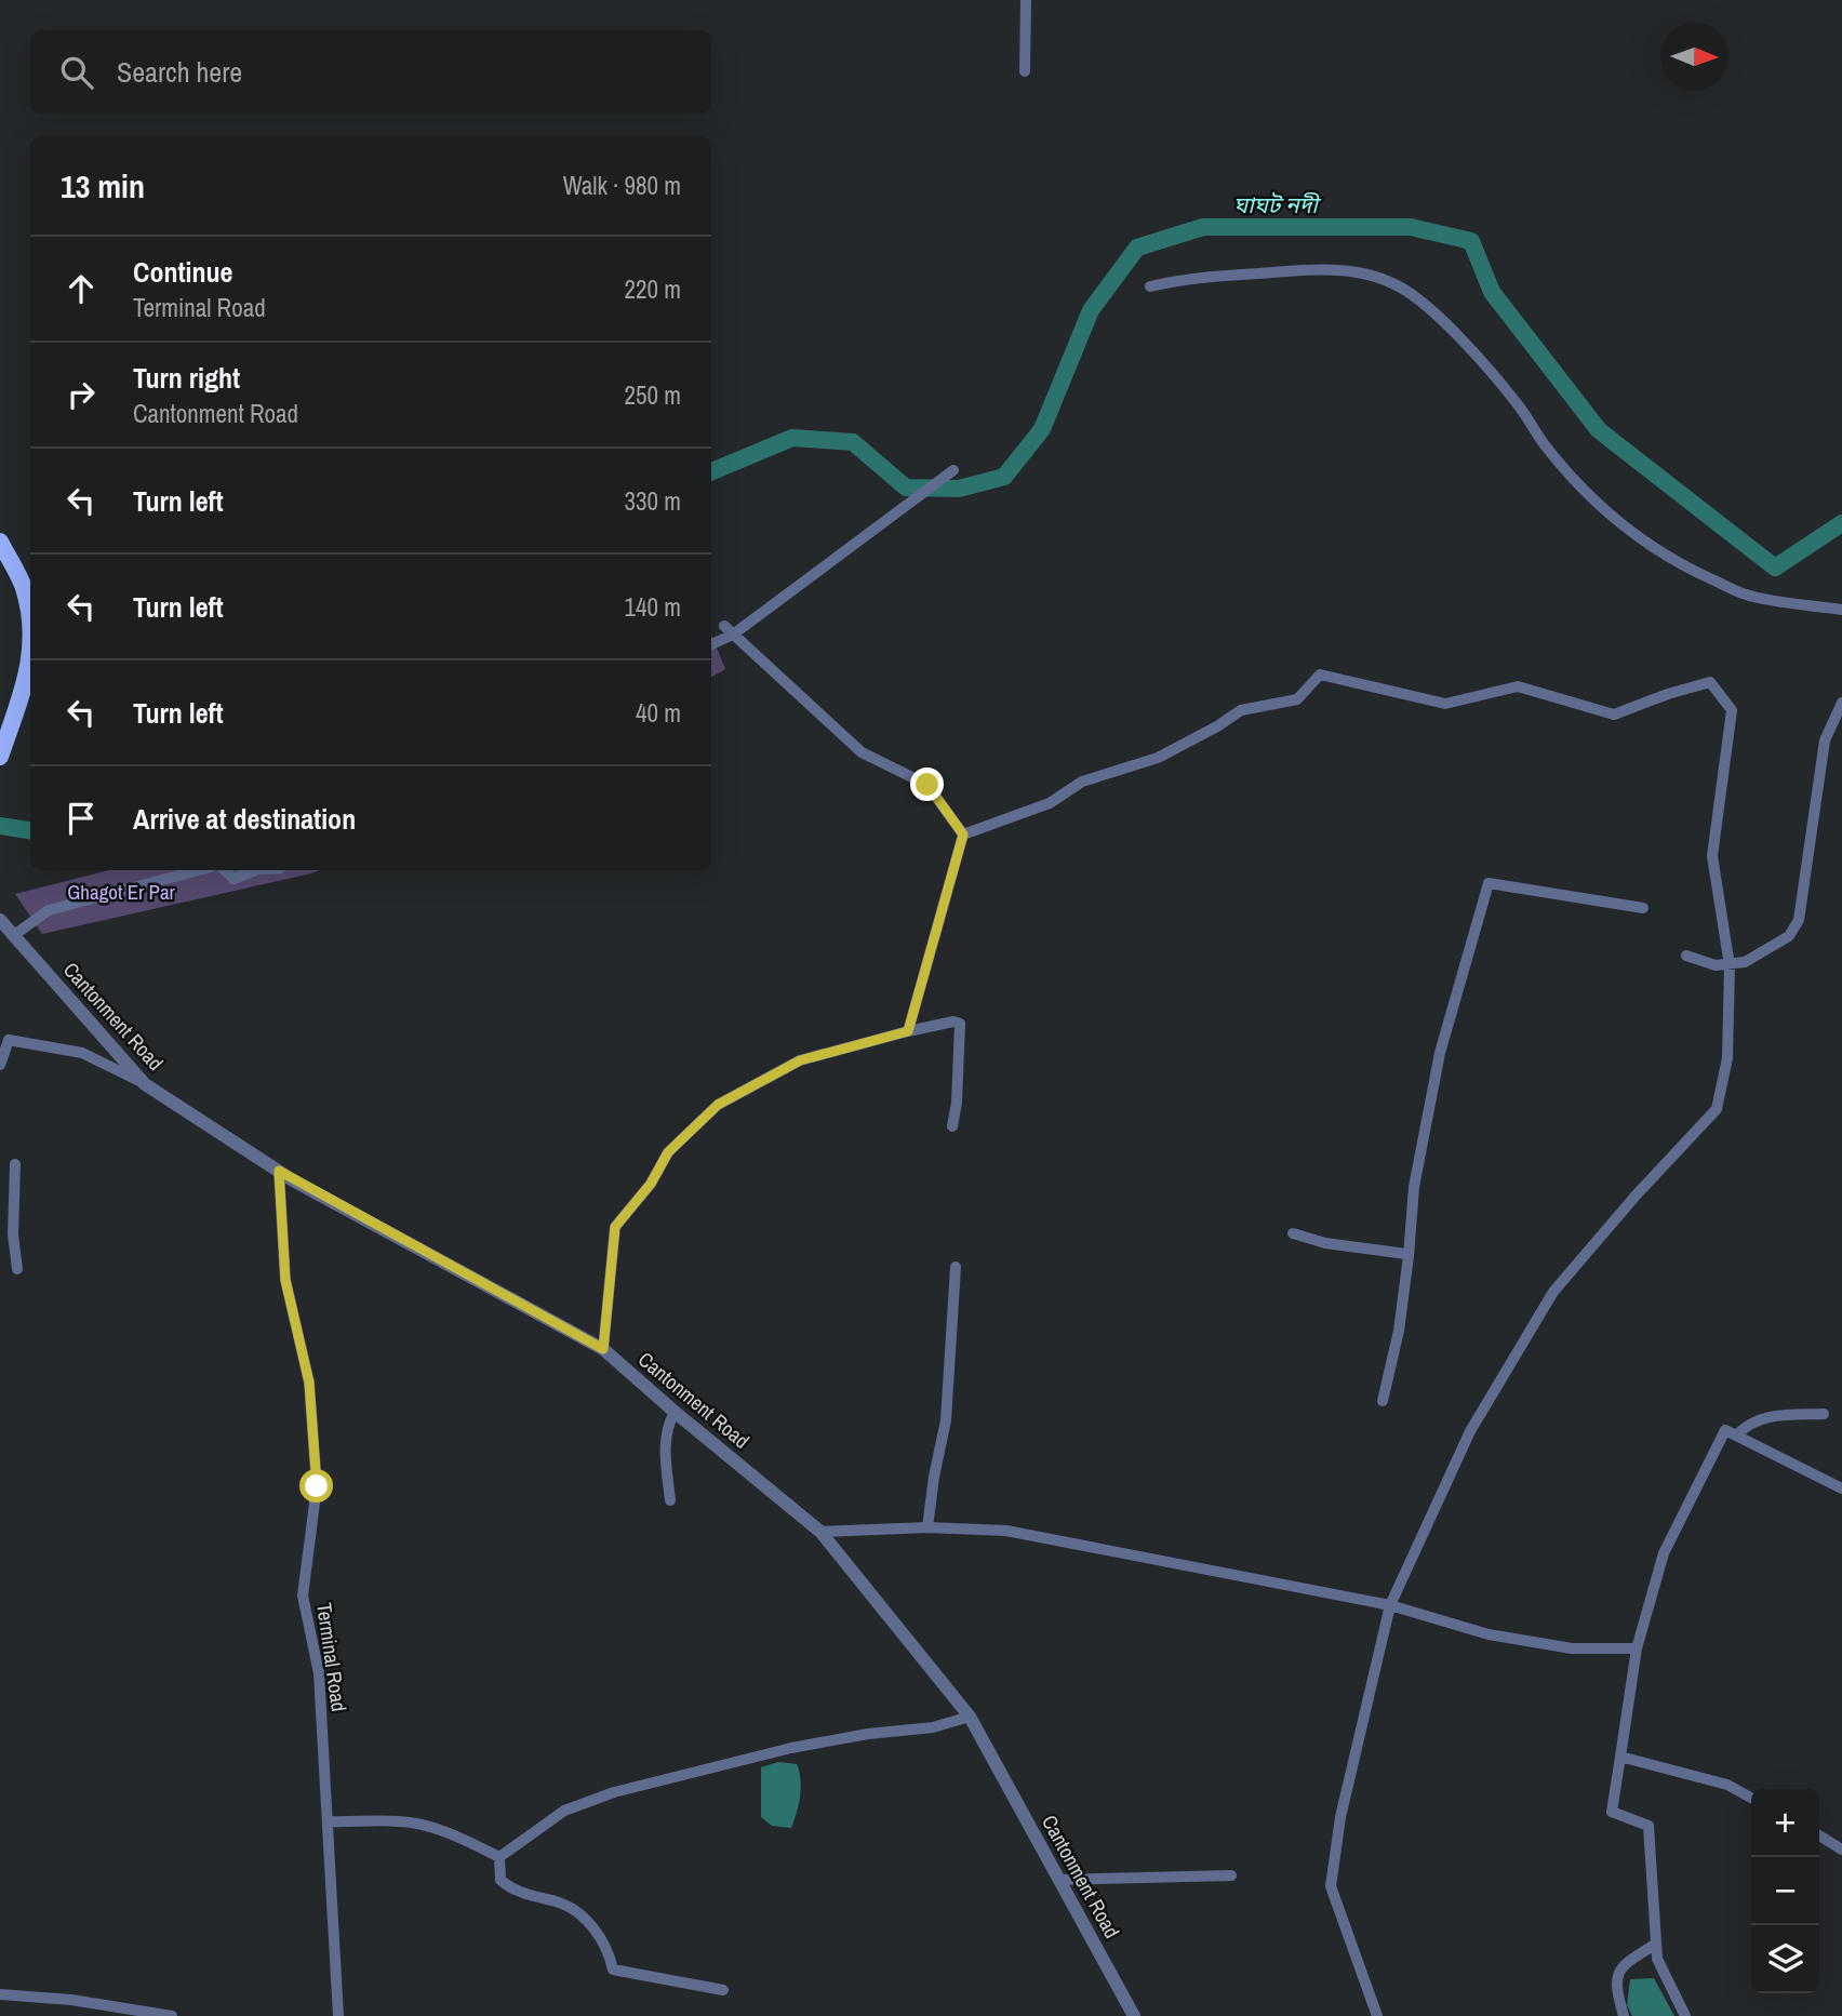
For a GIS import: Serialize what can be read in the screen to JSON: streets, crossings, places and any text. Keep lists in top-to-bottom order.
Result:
{
  "streets": {
    "street": ["Cantonment Road", "Terminal Road"]
  },
  "crossings": [
    ["Cantonment Road", "Terminal Road"]
  ],
  "water": ["ঘাঘট নদী"],
  "parks": ["Ghagot Er Par"],
  "north": "right",
  "page": {
    "search": "Search here",
    "heading": ["13 min", "Walk · 980 m"],
    "list": [
      ["Continue", "Terminal Road", "220 m"],
      ["Turn right", "Cantonment Road", "250 m"],
      ["Turn left", "330 m"],
      ["Turn left", "140 m"],
      ["Turn left", "40 m"],
      "Arrive at destination"
    ],
    "map_buttons": ["+", "−"]
  }
}
